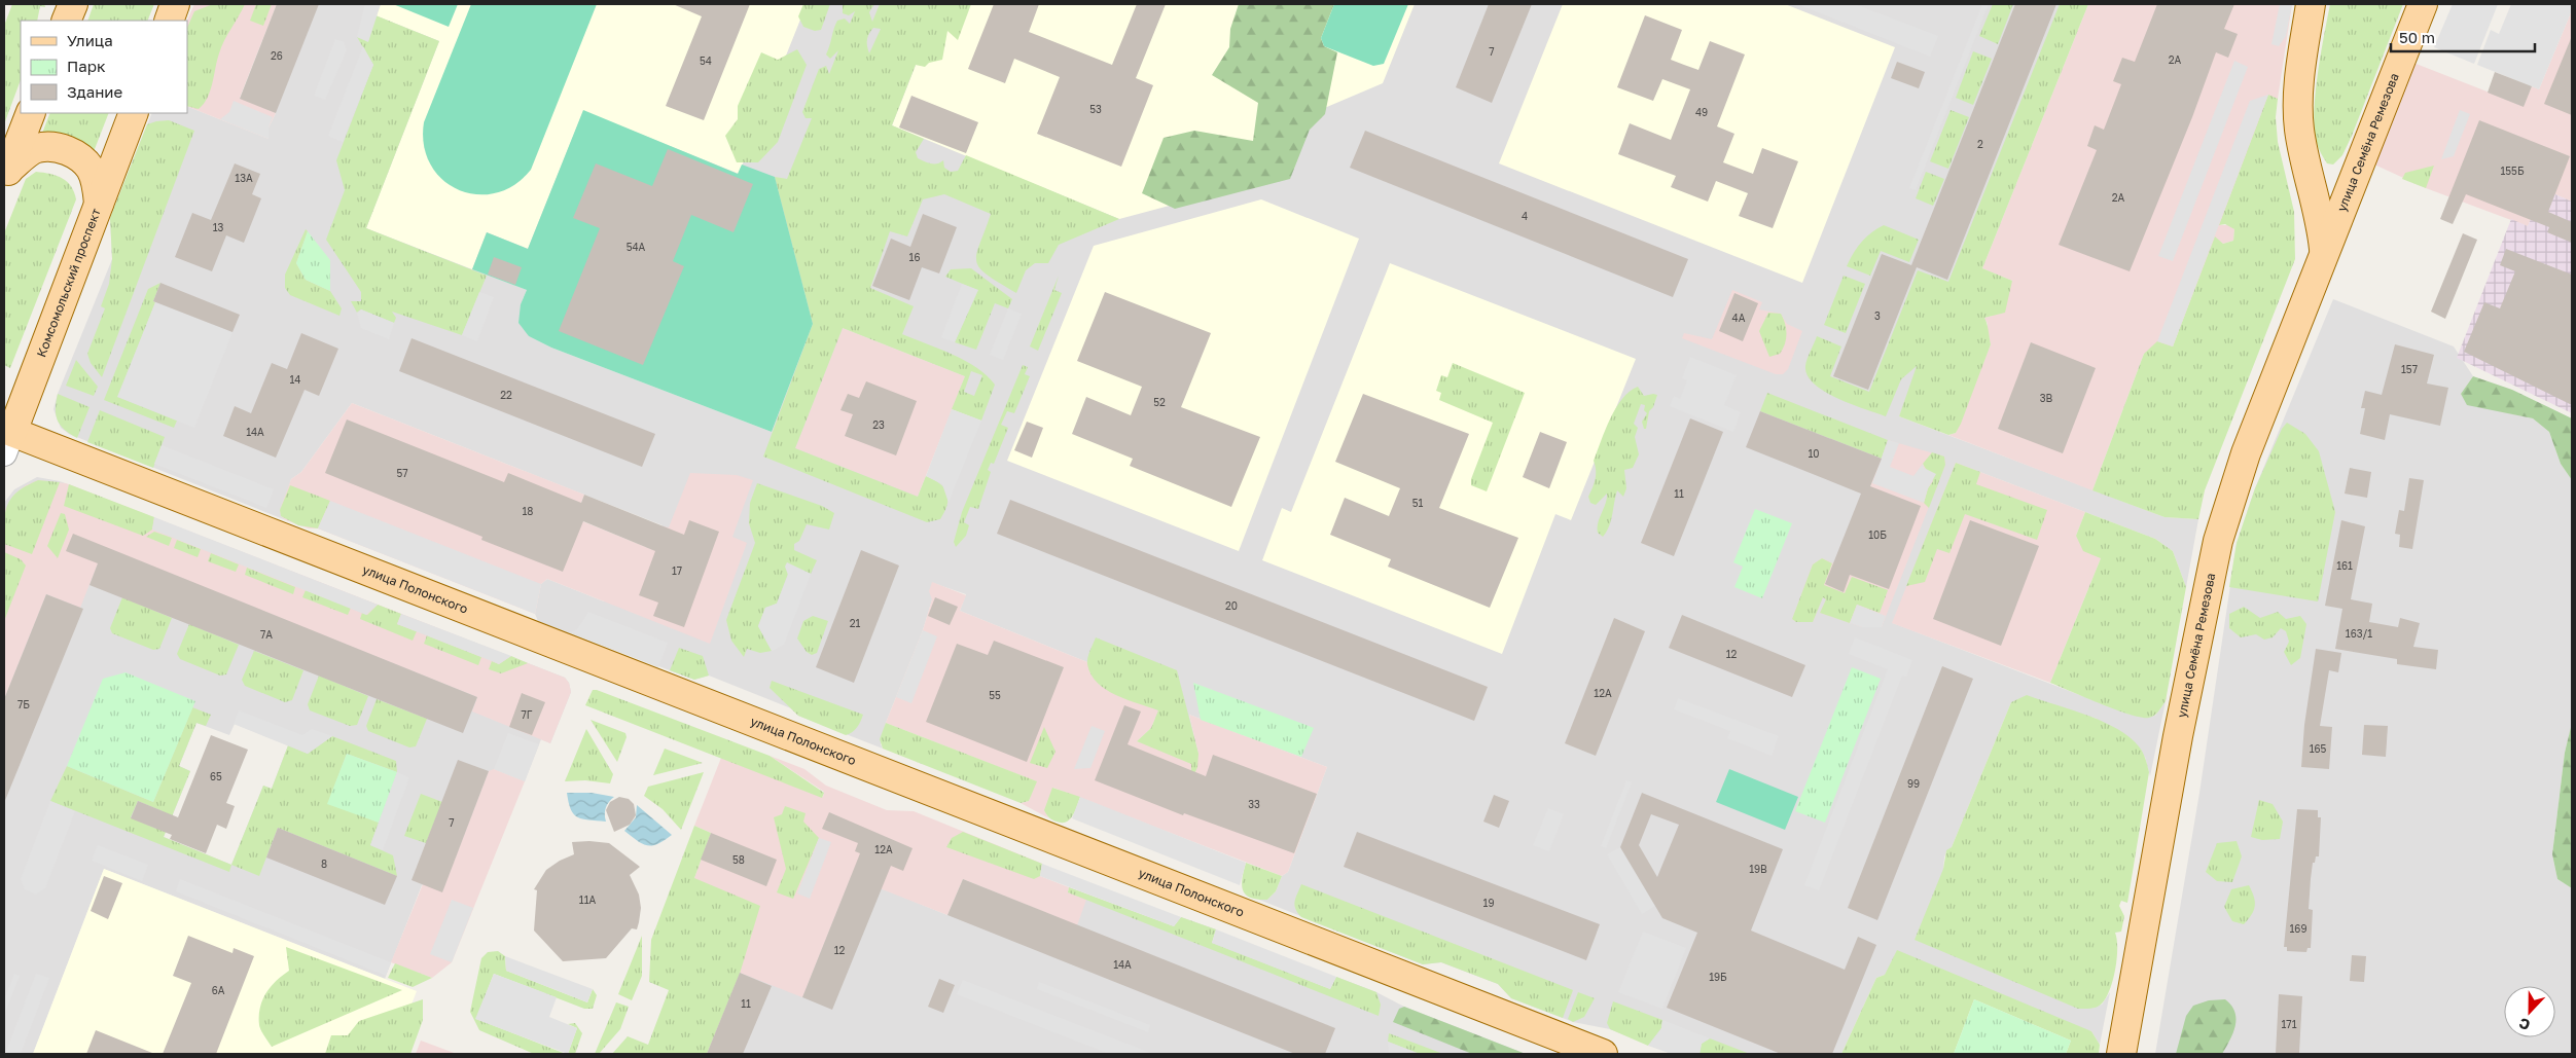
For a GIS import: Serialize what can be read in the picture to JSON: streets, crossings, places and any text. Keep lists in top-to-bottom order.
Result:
{
  "streets": {
    "main road": ["улица Семёна Ремезова", "Комсомольский проспект", "улица Полонского"]
  },
  "crossings": [
    ["Комсомольский проспект", "улица Полонского"]
  ],
  "house_numbers": [
    "7",
    "26",
    "2А",
    "54",
    "53",
    "49",
    "2",
    "155Б",
    "13А",
    "2А",
    "4",
    "13",
    "54А",
    "16",
    "3",
    "4А",
    "157",
    "14",
    "22",
    "3В",
    "52",
    "23",
    "14А",
    "10",
    "57",
    "11",
    "51",
    "18",
    "10Б",
    "161",
    "17",
    "20",
    "21",
    "163/1",
    "7А",
    "12",
    "12А",
    "55",
    "7Б",
    "7Г",
    "165",
    "65",
    "99",
    "33",
    "7",
    "12А",
    "58",
    "8",
    "19В",
    "11А",
    "19",
    "169",
    "12",
    "14А",
    "19Б",
    "6А",
    "11",
    "171"
  ],
  "legend": ["Улица", "Парк", "Здание"],
  "scale_bar": "50 m",
  "north": "bottom"
}
